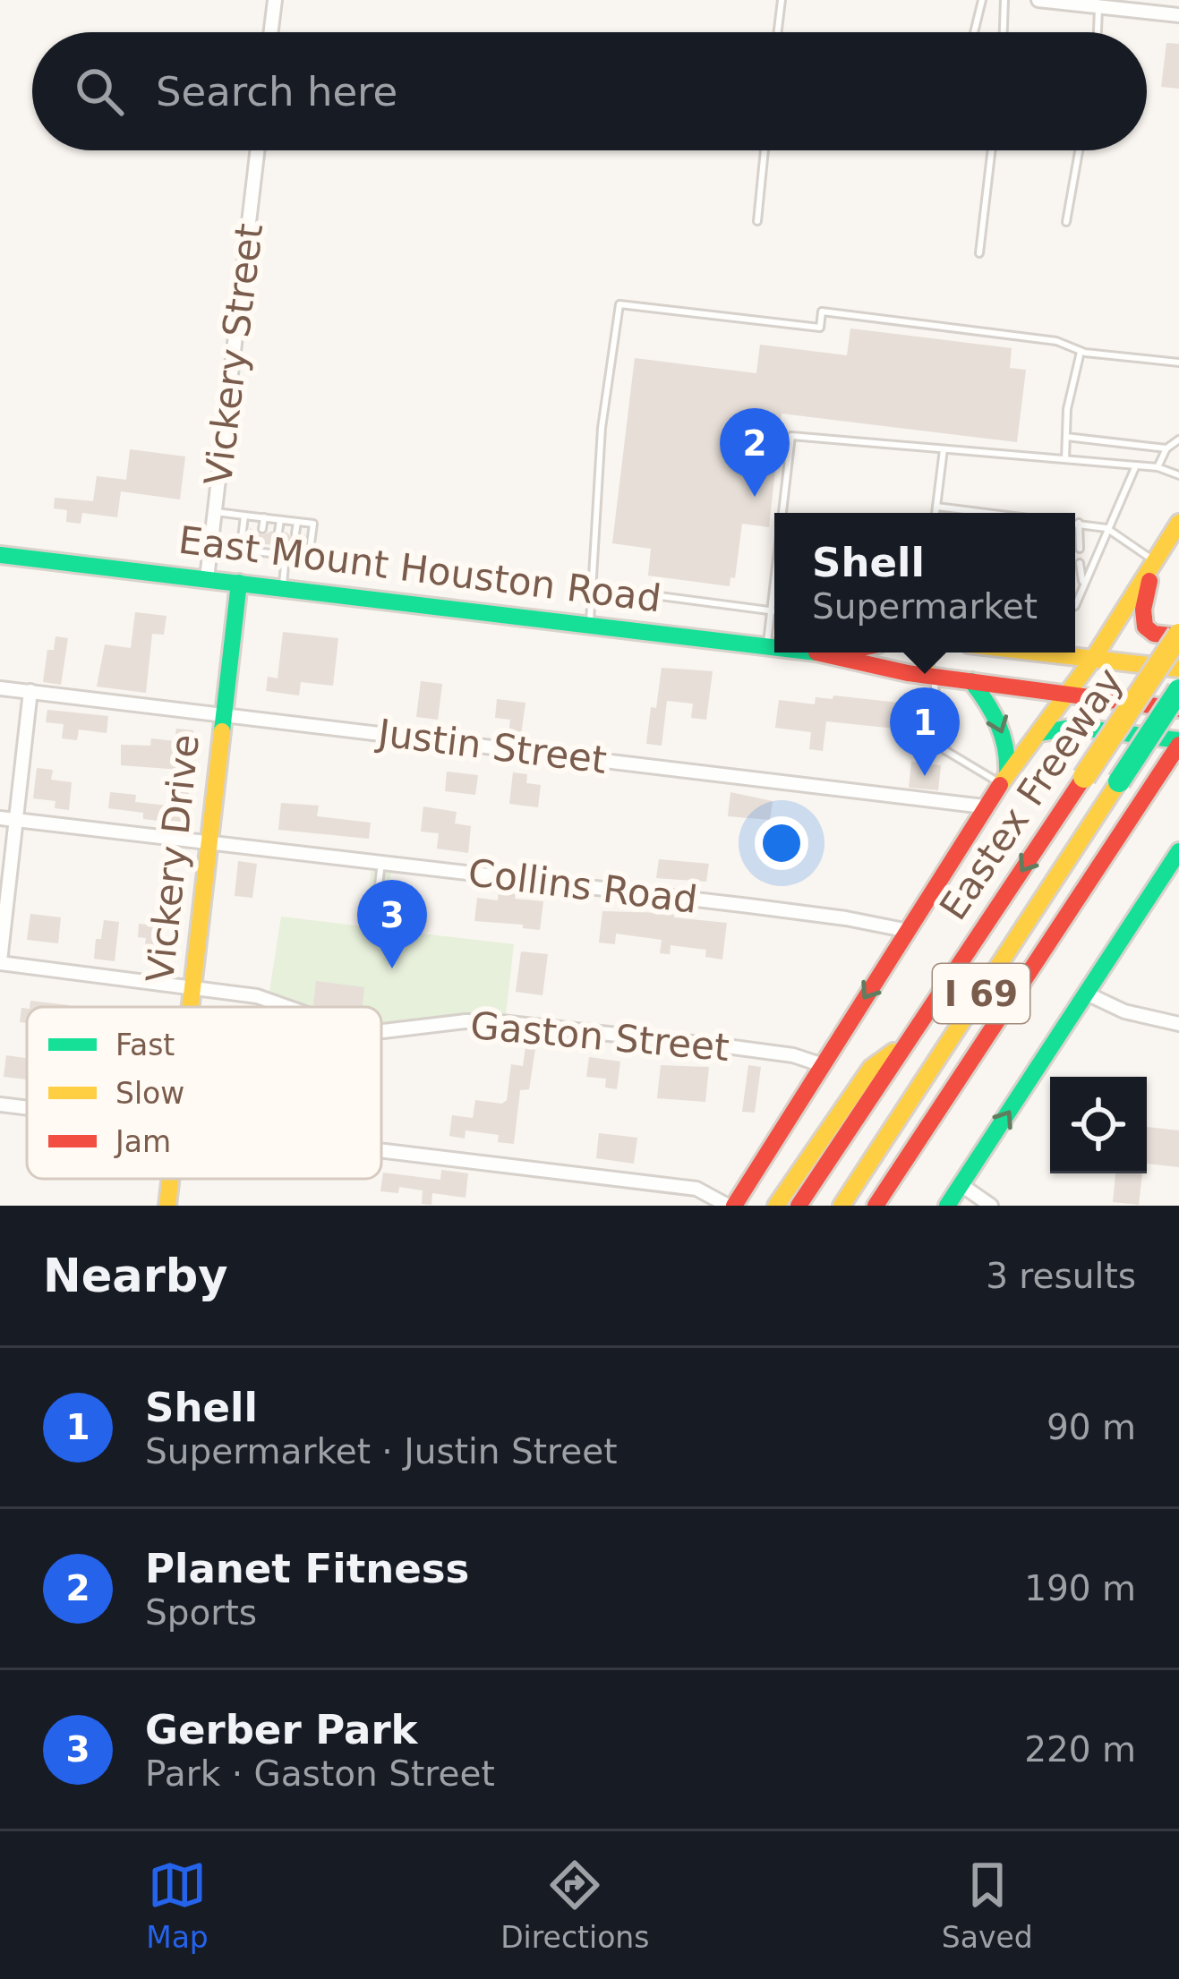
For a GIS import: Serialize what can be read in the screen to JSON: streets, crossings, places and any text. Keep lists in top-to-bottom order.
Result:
{
  "streets": {
    "main road": [
      "East Mount Houston Road",
      "Eastex Freeway",
      "Vickery Drive",
      "I 69"
    ],
    "street": [
      "Vickery Street",
      "Justin Street",
      "Collins Road",
      "Gaston Street"
    ]
  },
  "crossings": [
    ["Vickery Street", "East Mount Houston Road"],
    ["East Mount Houston Road", "Vickery Drive"],
    ["Justin Street", "Vickery Drive"],
    ["Vickery Drive", "Collins Road"],
    ["Vickery Drive", "Gaston Street"]
  ],
  "legend": ["Fast", "Slow", "Jam"],
  "page": {
    "search": "Search here",
    "pins": ["2", "1", "3"],
    "popup": ["Shell", "Supermarket"],
    "heading": ["Nearby", "3 results"],
    "list": [
      {
        "mark": "1",
        "name": "Shell",
        "note": "Supermarket · Justin Street",
        "value": "90 m"
      },
      {
        "mark": "2",
        "name": "Planet Fitness",
        "note": "Sports",
        "value": "190 m"
      },
      {
        "mark": "3",
        "name": "Gerber Park",
        "note": "Park · Gaston Street",
        "value": "220 m"
      }
    ],
    "nav": ["Map", "Directions", "Saved"]
  }
}
